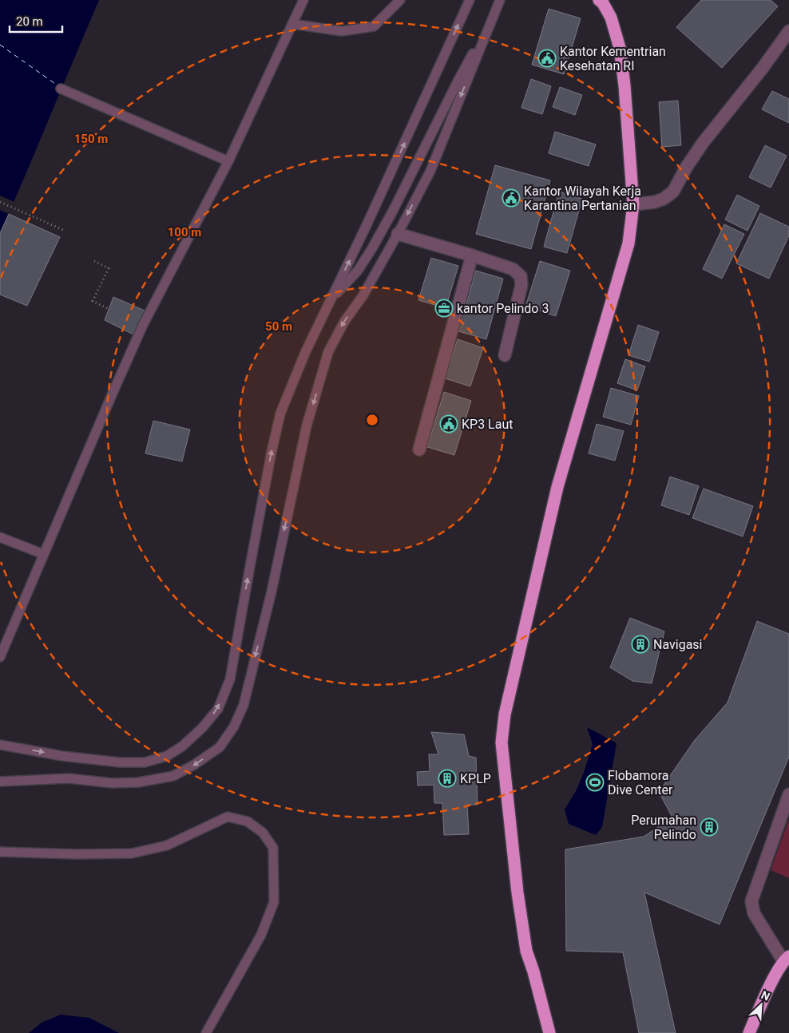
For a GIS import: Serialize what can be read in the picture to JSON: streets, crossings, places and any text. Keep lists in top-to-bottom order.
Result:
{
  "places": {
    "public building": ["Kantor Kementrian Kesehatan RI", "Kantor Wilayah Kerja Karantina Pertanian", "KP3 Laut"],
    "office": ["kantor Pelindo 3"],
    "building": ["Navigasi", "KPLP", "Perumahan Pelindo"],
    "sports": ["Flobamora Dive Center"]
  },
  "scale_bar": "20 m",
  "north": "top right",
  "rings": ["150 m", "100 m", "50 m"]
}
